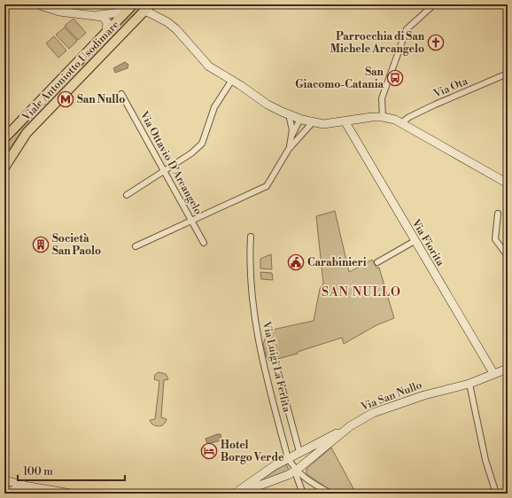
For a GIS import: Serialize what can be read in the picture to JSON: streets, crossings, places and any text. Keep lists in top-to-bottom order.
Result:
{
  "streets": {
    "main road": ["Viale Antoniotto Usodimare", "Via Fiorita", "Via San Nullo"],
    "street": ["Via Ota", "Via Ottavio D'Arcangelo", "Via Luigi La Ferlita"]
  },
  "crossings": [
    ["Via Fiorita", "Via San Nullo"],
    ["Via Luigi La Ferlita", "Via San Nullo"]
  ],
  "districts": ["SAN NULLO"],
  "places": {
    "church": ["Parrocchia di San Michele Arcangelo"],
    "bus stop": ["San Giacomo-Catania"],
    "metro station": ["San Nullo"],
    "building": ["Società San Paolo"],
    "public building": ["Carabinieri"],
    "hotel": ["Hotel Borgo Verde"]
  },
  "scale_bar": "100 m"
}
